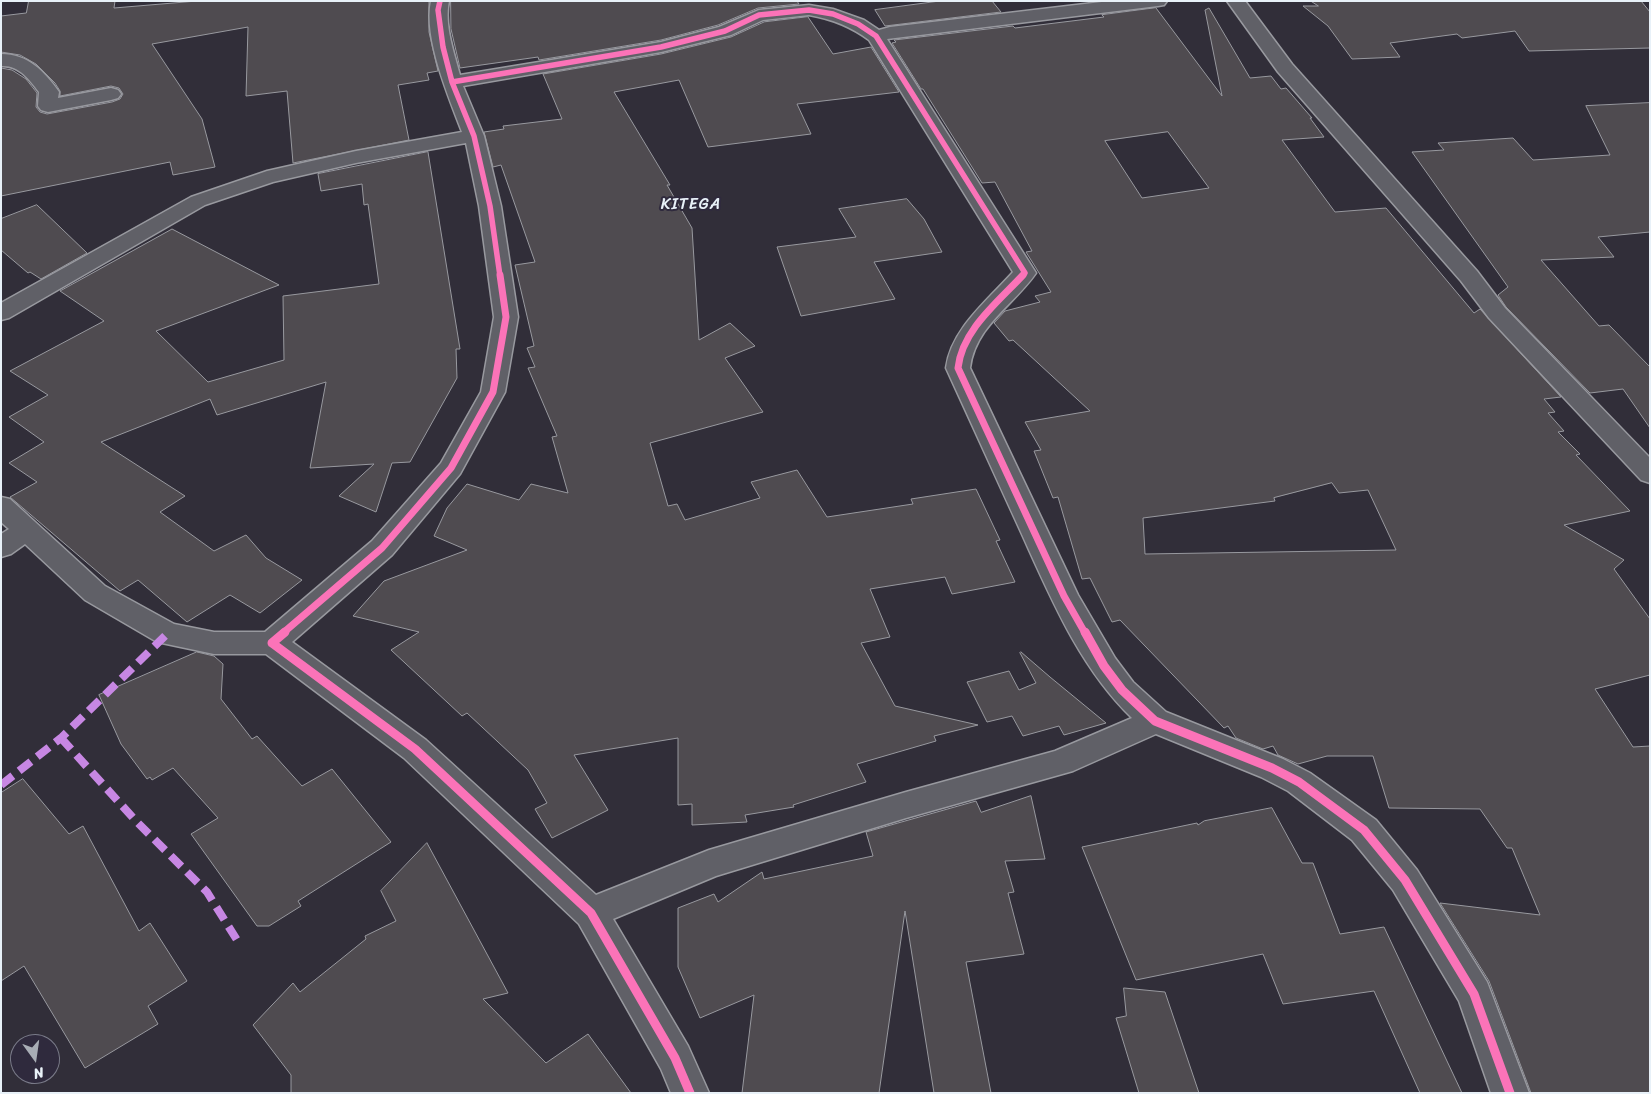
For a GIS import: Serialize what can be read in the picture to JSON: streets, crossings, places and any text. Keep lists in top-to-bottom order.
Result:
{
  "districts": ["KITEGA"],
  "north": "bottom"
}
